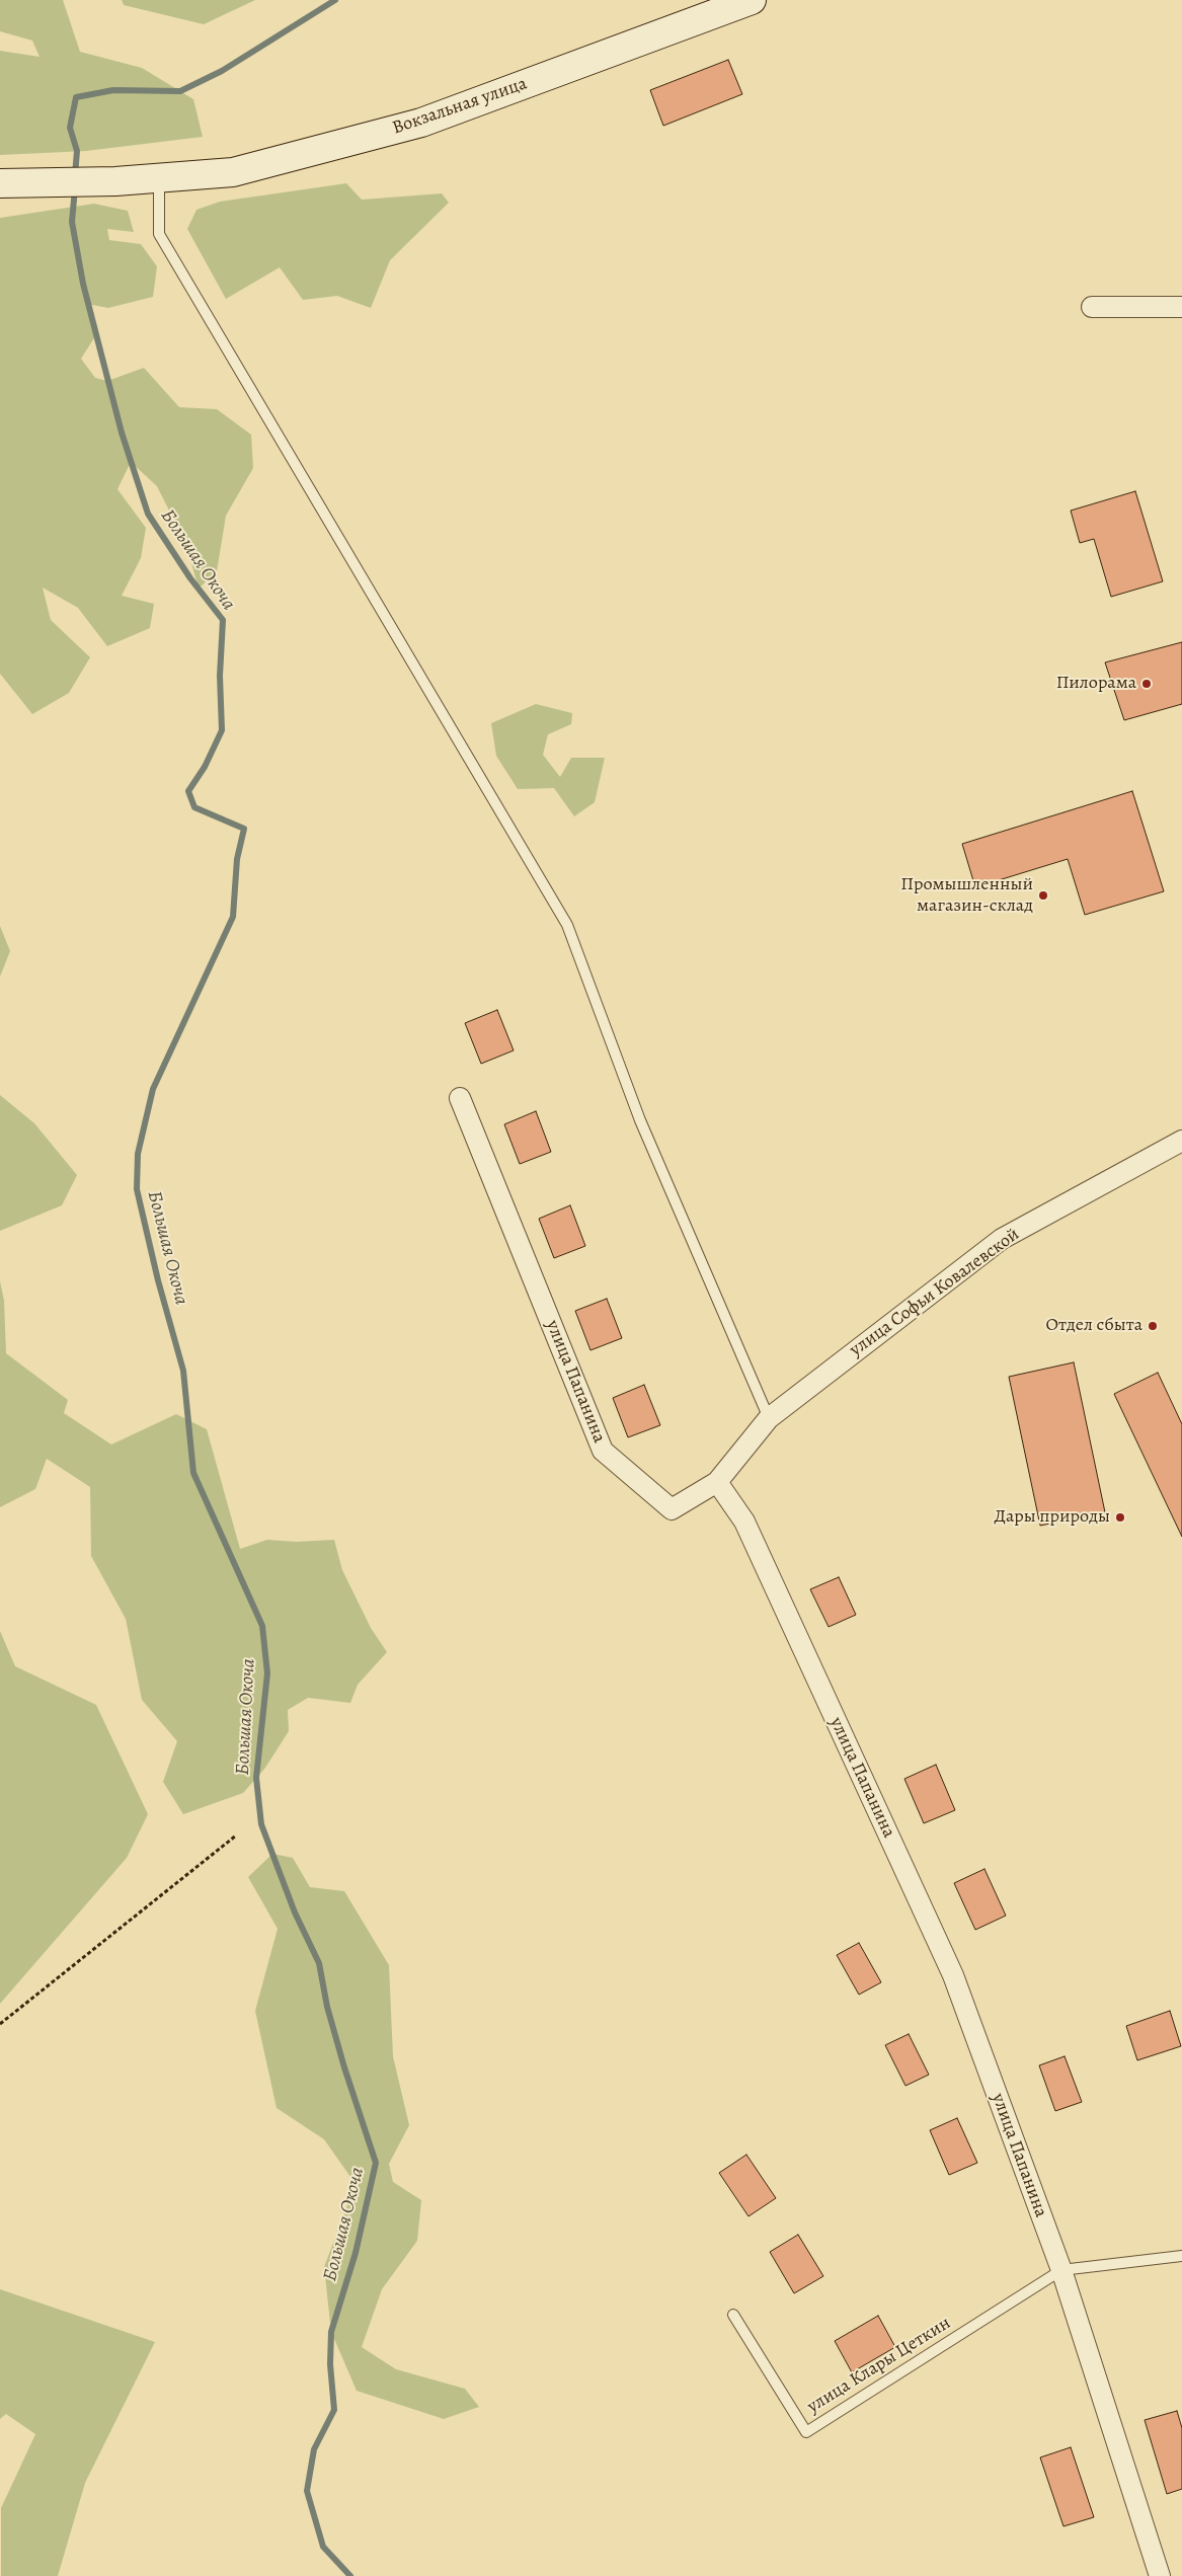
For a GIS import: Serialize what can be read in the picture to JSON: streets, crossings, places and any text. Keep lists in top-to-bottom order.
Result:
{
  "streets": {
    "main road": ["Вокзальная улица"],
    "street": ["улица Софьи Ковалевской", "улица Папанина"],
    "lane": ["улица Клары Цеткин"]
  },
  "crossings": [
    ["улица Софьи Ковалевской", "улица Папанина"],
    ["улица Папанина", "улица Клары Цеткин"]
  ],
  "water": ["Большая Окоча"],
  "places": [
    "Пилорама",
    "Промышленный магазин-склад",
    "Отдел сбыта",
    "Дары природы"
  ]
}
